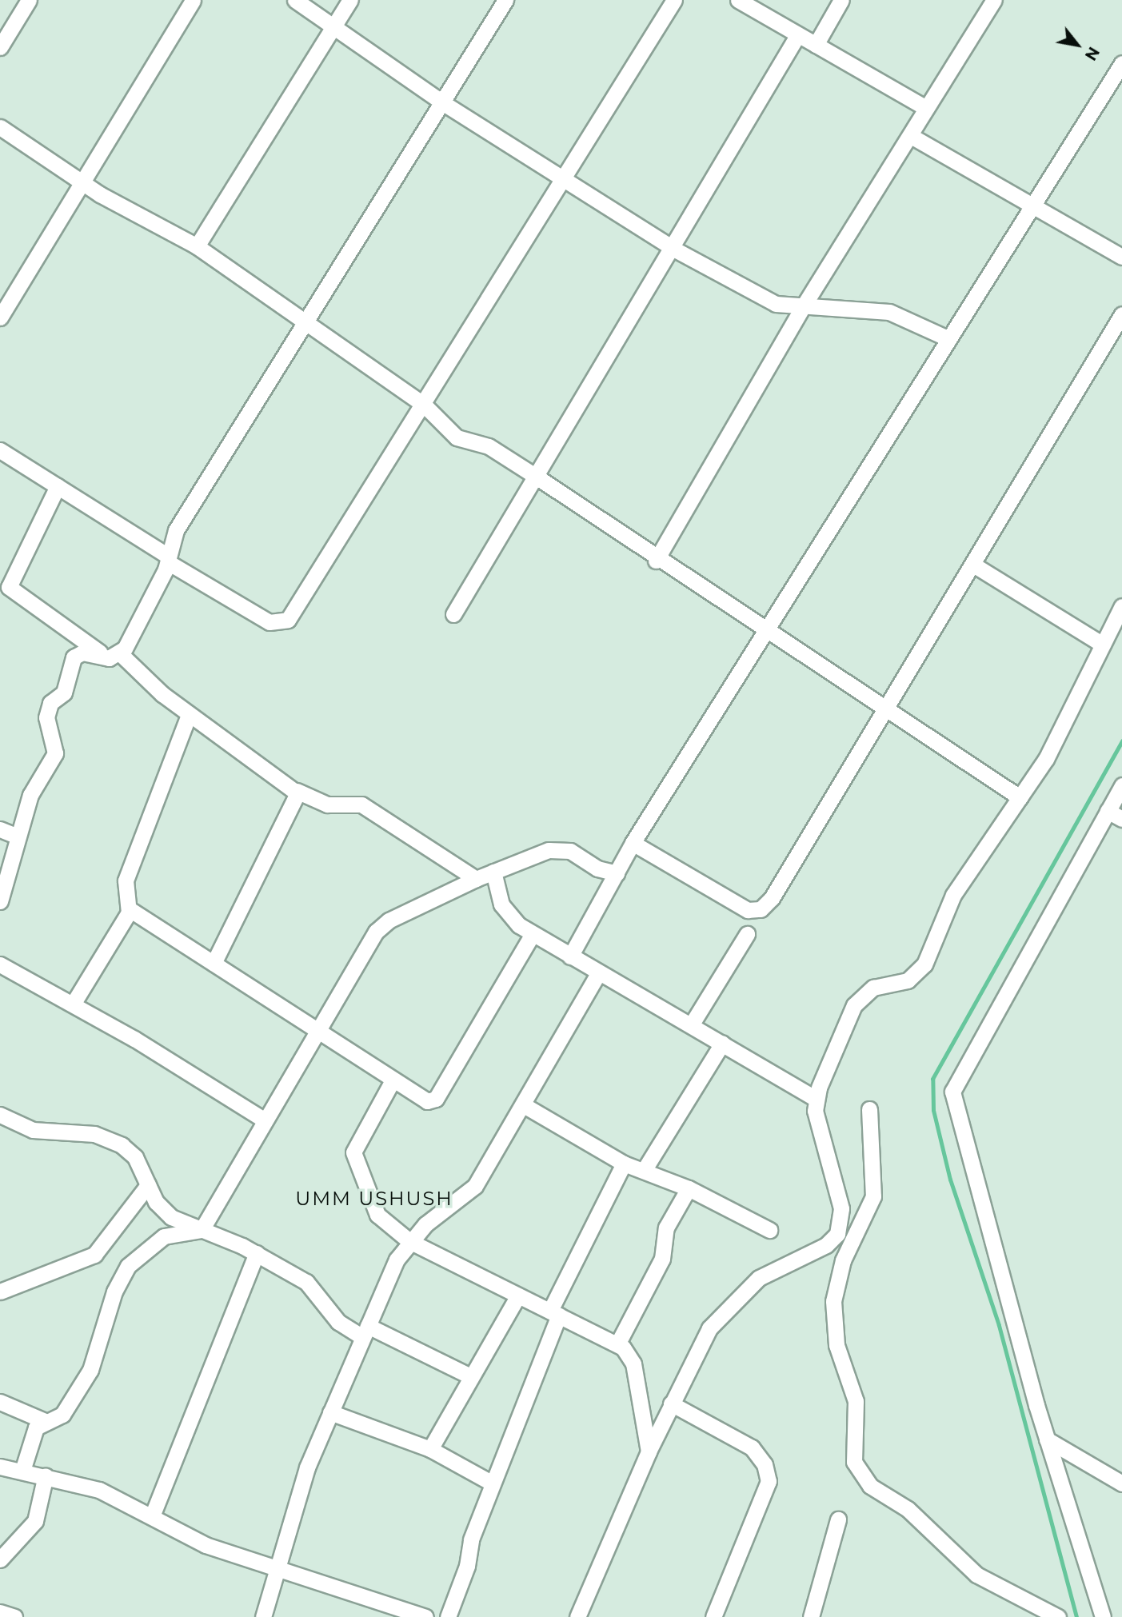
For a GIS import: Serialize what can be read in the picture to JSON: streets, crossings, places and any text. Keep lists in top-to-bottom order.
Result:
{
  "districts": ["UMM USHUSH"],
  "north": "bottom right"
}
